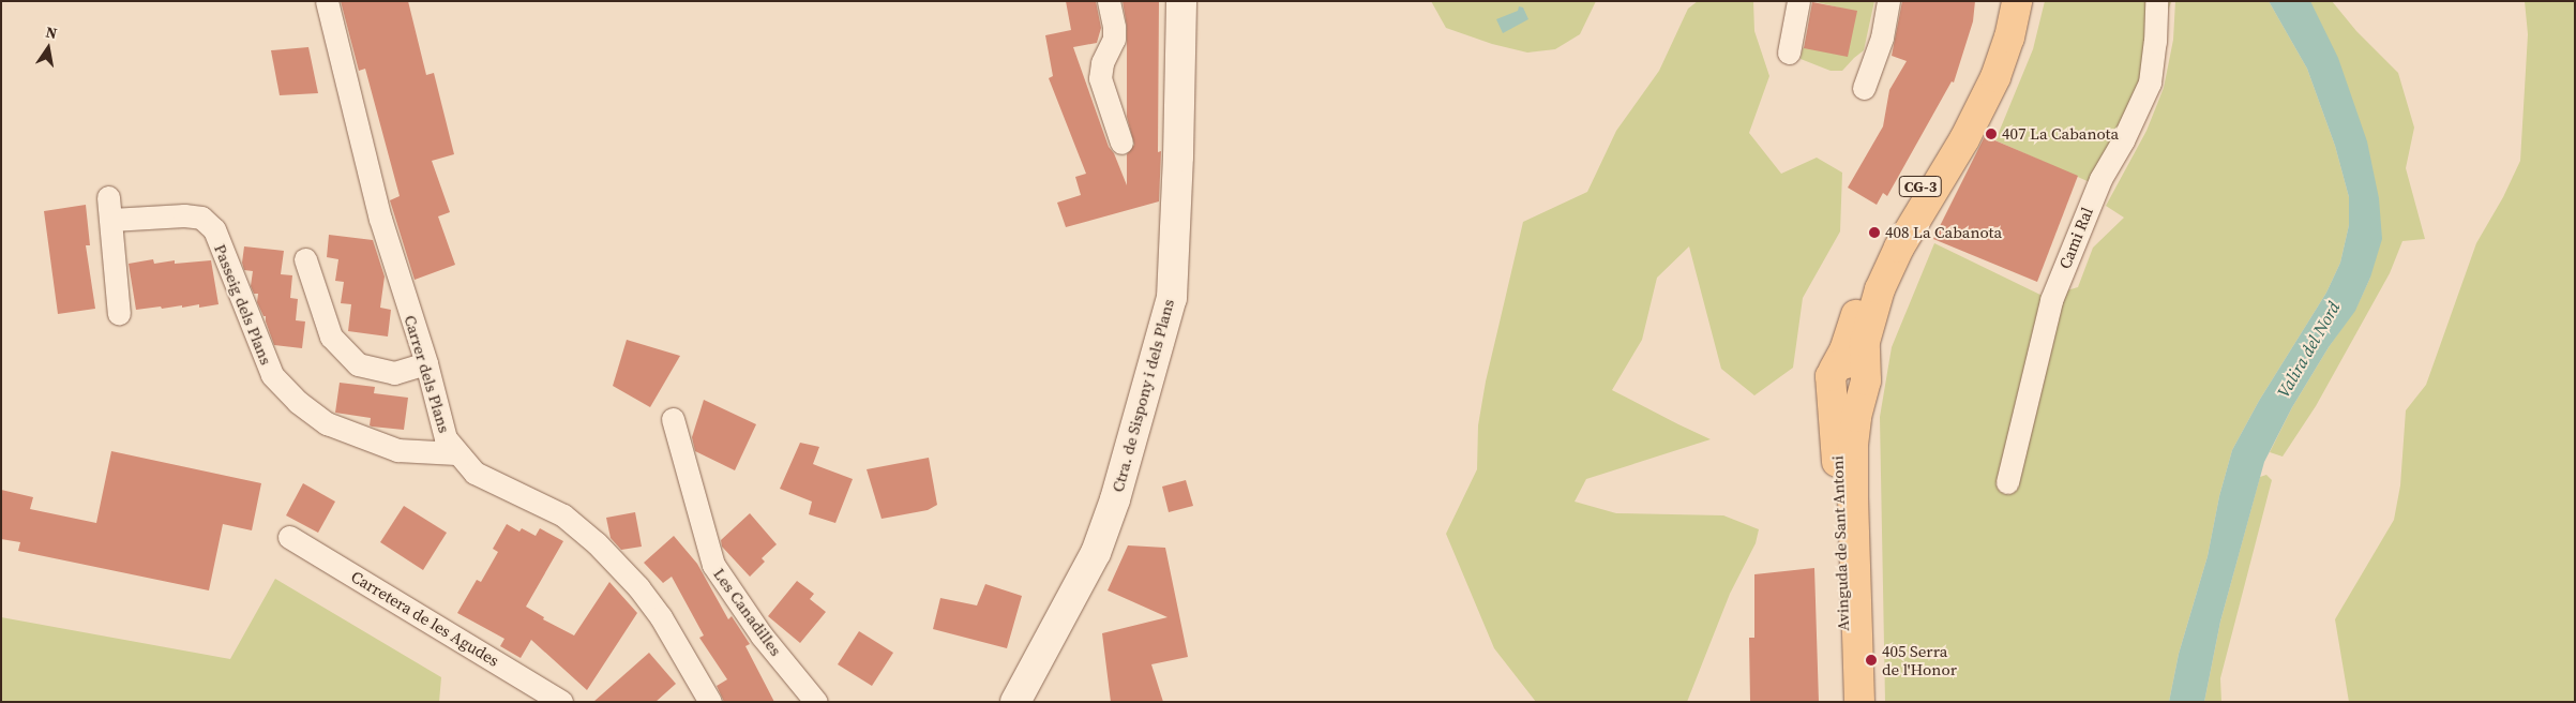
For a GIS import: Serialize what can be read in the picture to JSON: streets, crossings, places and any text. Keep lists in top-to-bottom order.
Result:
{
  "streets": {
    "main road": ["CG-3", "Ctra. de Sispony i dels Plans", "Avinguda de Sant Antoni"],
    "street": [
      "Cami Ral",
      "Passeig dels Plans",
      "Carrer dels Plans",
      "Les Canadilles",
      "Carretera de les Agudes"
    ]
  },
  "crossings": [
    ["CG-3", "Avinguda de Sant Antoni"],
    ["Passeig dels Plans", "Carrer dels Plans"]
  ],
  "water": ["Valira del Nord"],
  "places": ["407 La Cabanota", "408 La Cabanota", "405 Serra de l'Honor"],
  "north": "top"
}
